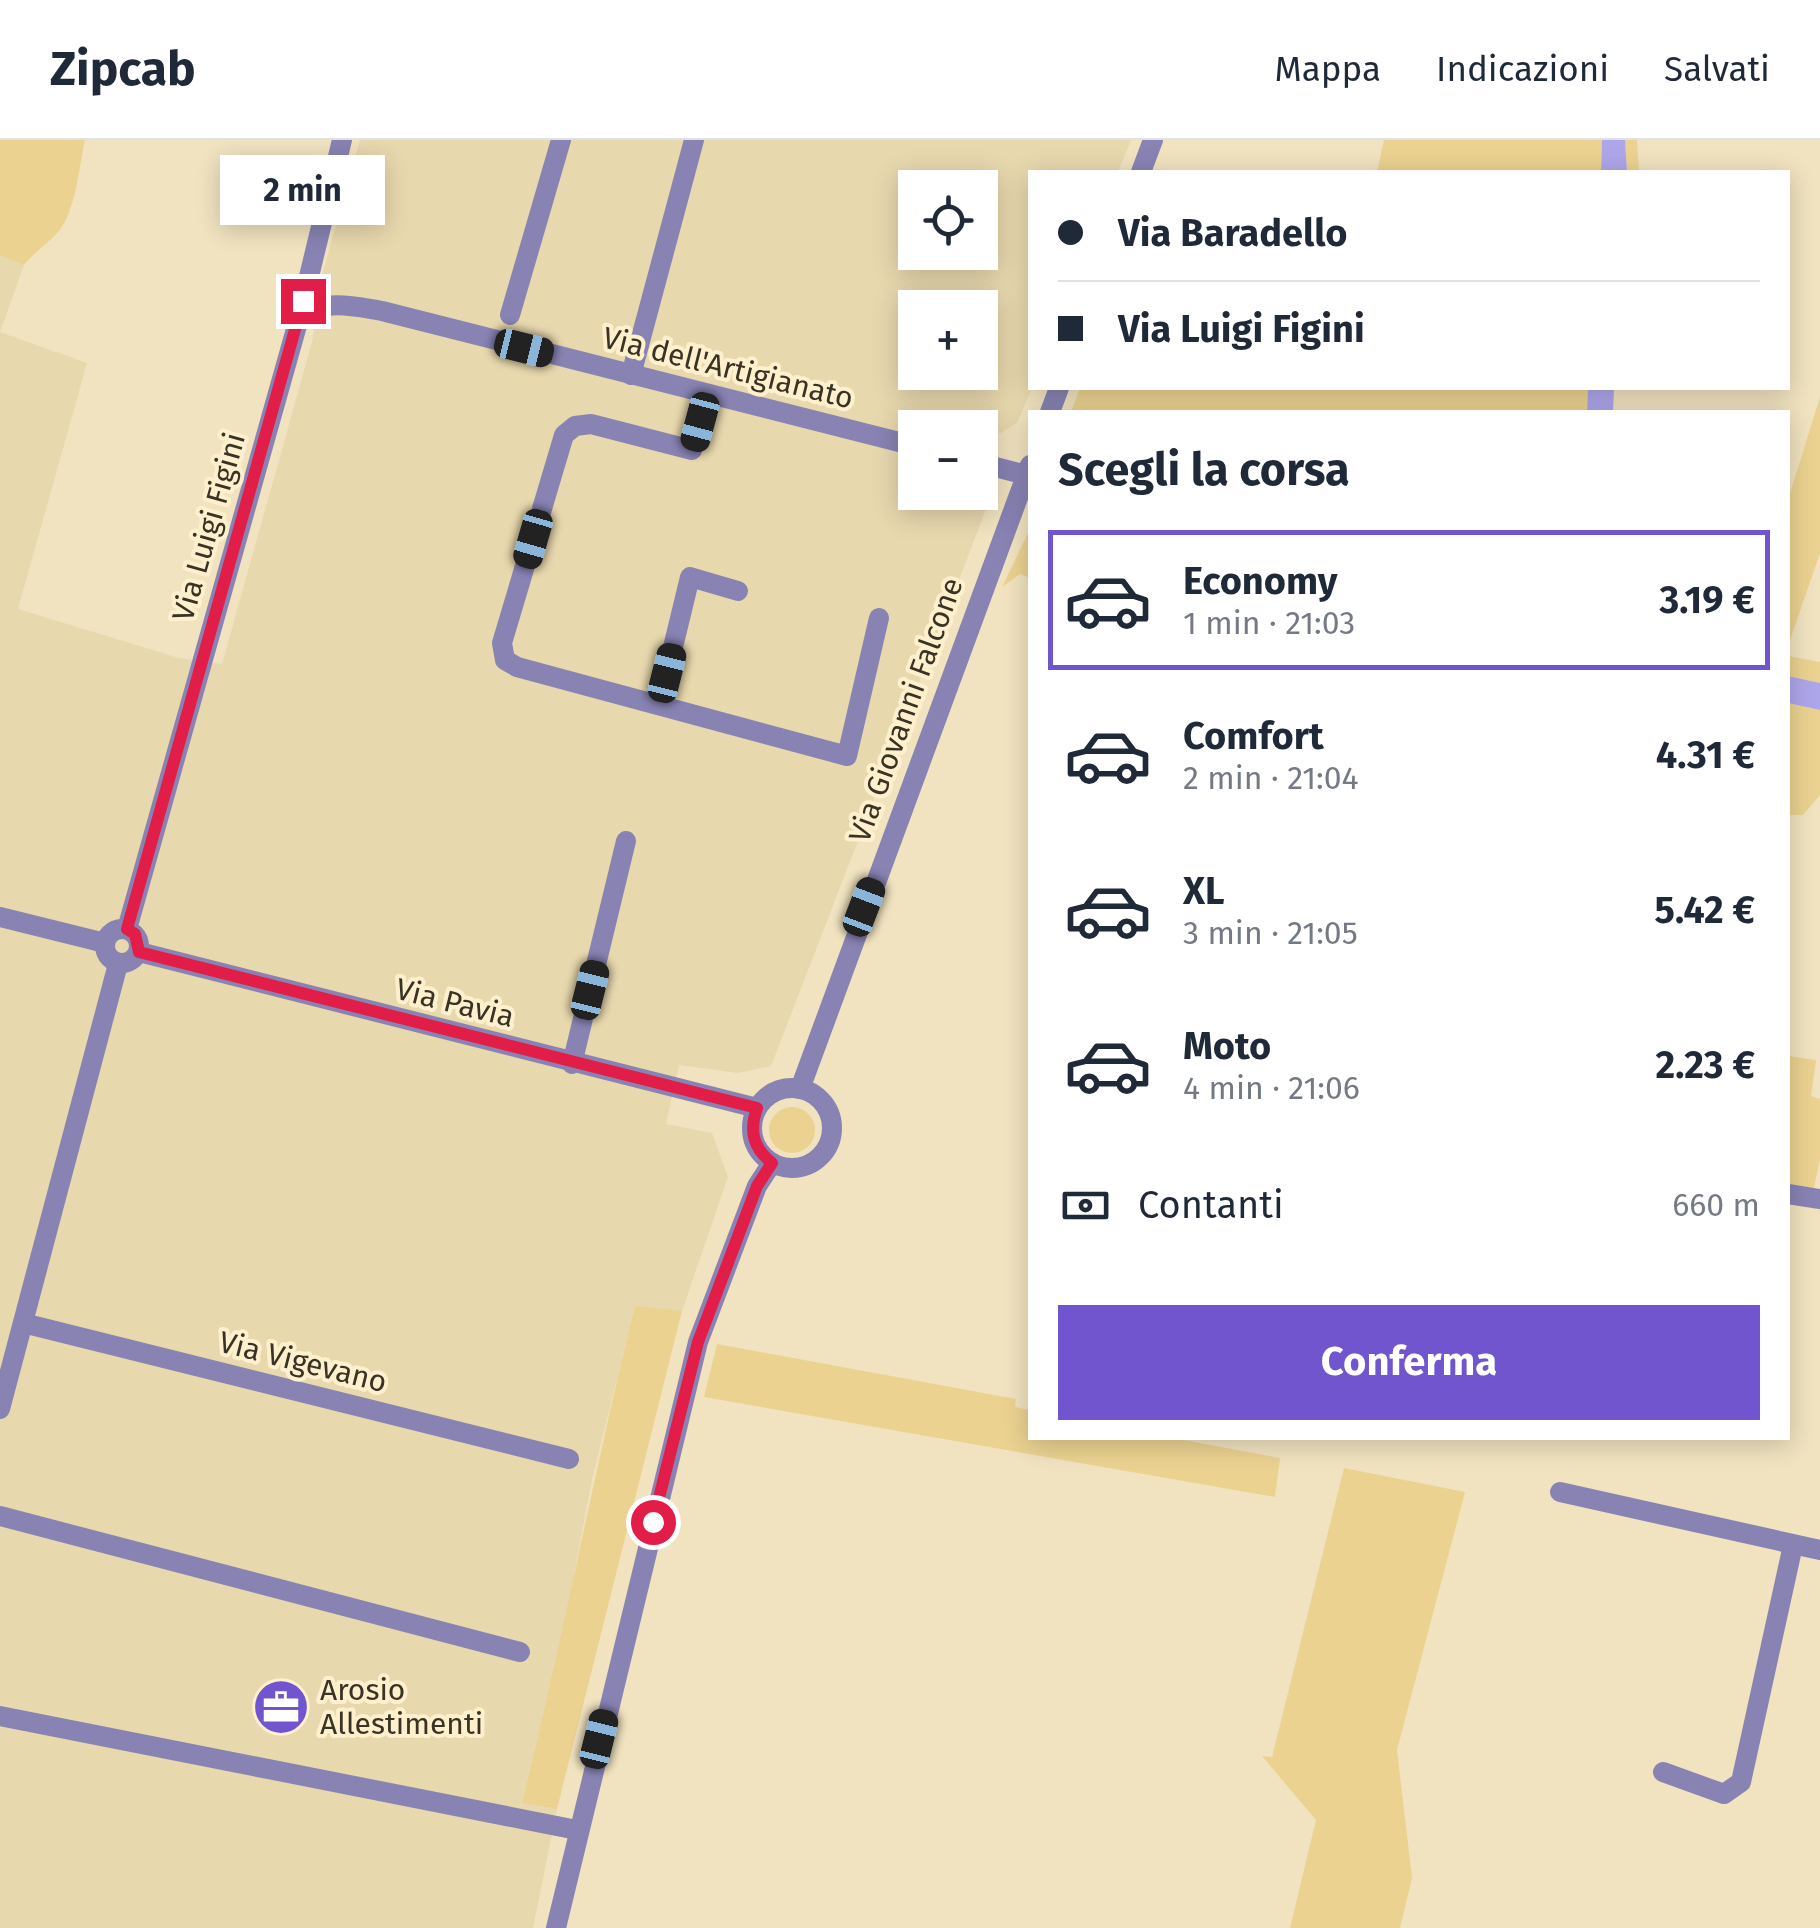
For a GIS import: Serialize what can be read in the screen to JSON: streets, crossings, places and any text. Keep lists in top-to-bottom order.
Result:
{
  "streets": {
    "street": [
      "Via dell'Artigianato",
      "Via Luigi Figini",
      "Via Giovanni Falcone",
      "Via Pavia",
      "Via Vigevano"
    ]
  },
  "crossings": [
    ["Via dell'Artigianato", "Via Luigi Figini"],
    ["Via Luigi Figini", "Via Pavia"],
    ["Via Giovanni Falcone", "Via Pavia"]
  ],
  "places": {
    "office": ["Arosio Allestimenti"]
  },
  "page": {
    "header": "Zipcab",
    "nav": ["Mappa", "Indicazioni", "Salvati"],
    "bubble": "2 min",
    "map_buttons": ["+", "−"],
    "banner": ["Via Baradello", "Via Luigi Figini"],
    "heading": "Scegli la corsa",
    "list": [
      {
        "name": "Economy",
        "note": "1 min · 21:03",
        "value": "3.19 €"
      },
      {
        "name": "Comfort",
        "note": "2 min · 21:04",
        "value": "4.31 €"
      },
      {
        "name": "XL",
        "note": "3 min · 21:05",
        "value": "5.42 €"
      },
      {
        "name": "Moto",
        "note": "4 min · 21:06",
        "value": "2.23 €"
      }
    ],
    "pay": ["Contanti", "660 m"],
    "buttons": "Conferma"
  }
}
